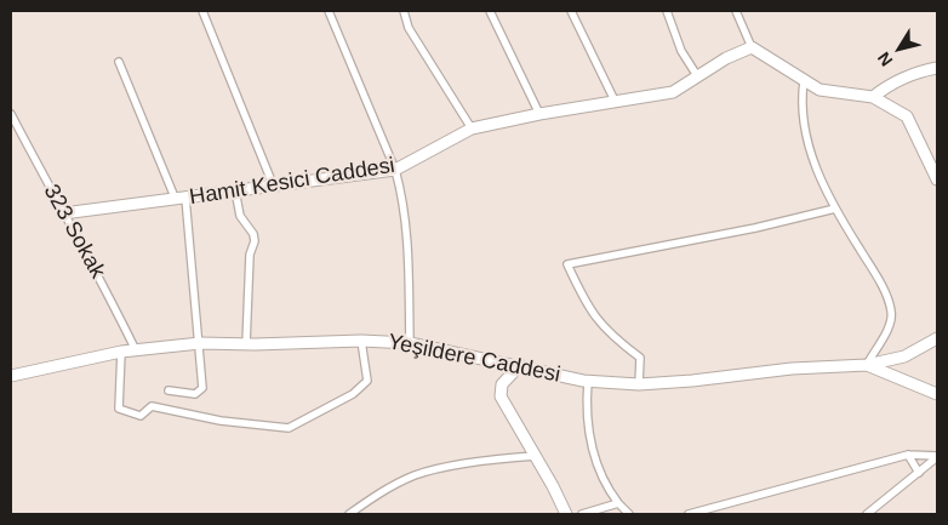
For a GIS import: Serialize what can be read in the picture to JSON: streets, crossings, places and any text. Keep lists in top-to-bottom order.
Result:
{
  "streets": {
    "street": ["Hamit Kesici Caddesi", "323 Sokak", "Yeşildere Caddesi"]
  },
  "crossings": [
    ["Hamit Kesici Caddesi", "323 Sokak"],
    ["323 Sokak", "Yeşildere Caddesi"]
  ],
  "north": "bottom left"
}
